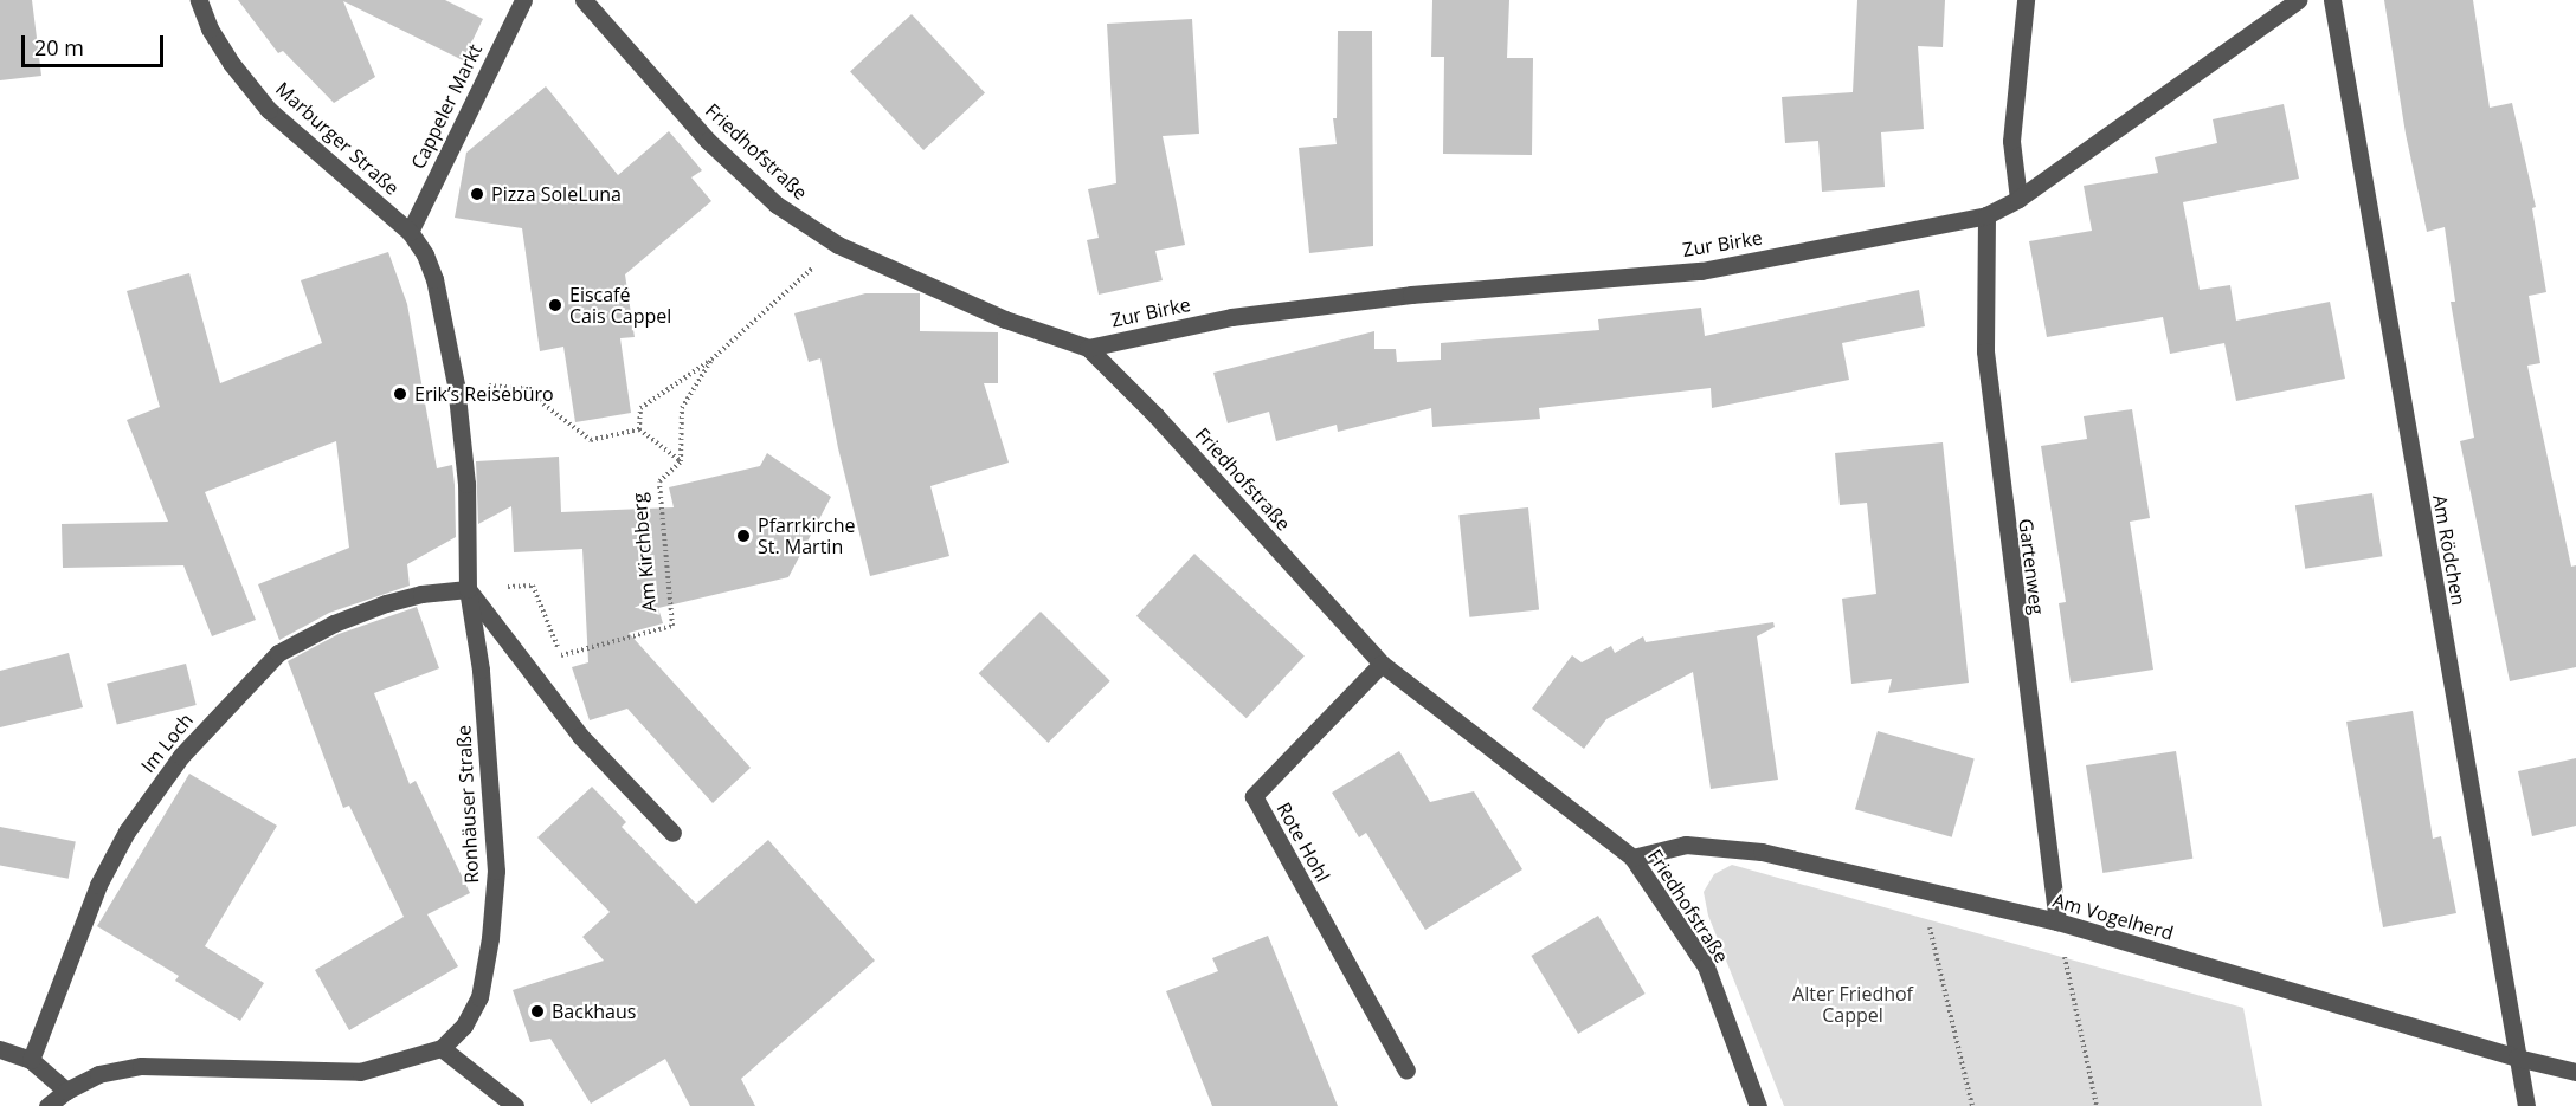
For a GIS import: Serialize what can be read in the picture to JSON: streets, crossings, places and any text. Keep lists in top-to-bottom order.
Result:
{
  "streets": {
    "street": [
      "Cappeler Markt",
      "Marburger Straße",
      "Friedhofstraße",
      "Zur Birke",
      "Am Rödchen",
      "Gartenweg",
      "Im Loch",
      "Ronhäuser Straße",
      "Rote Hohl",
      "Am Vogelherd"
    ],
    "path": ["Am Kirchberg"]
  },
  "crossings": [
    ["Cappeler Markt", "Marburger Straße"],
    ["Cappeler Markt", "Ronhäuser Straße"],
    ["Marburger Straße", "Ronhäuser Straße"],
    ["Friedhofstraße", "Zur Birke"],
    ["Friedhofstraße", "Rote Hohl"],
    ["Friedhofstraße", "Am Vogelherd"],
    ["Zur Birke", "Gartenweg"],
    ["Am Rödchen", "Am Vogelherd"],
    ["Gartenweg", "Am Vogelherd"],
    ["Im Loch", "Ronhäuser Straße"]
  ],
  "parks": ["Alter Friedhof Cappel"],
  "places": [
    "Pizza SoleLuna",
    "Eiscafé Cais Cappel",
    "Erik’s Reisebüro",
    "Pfarrkirche St. Martin",
    "Backhaus"
  ],
  "scale_bar": "20 m"
}
